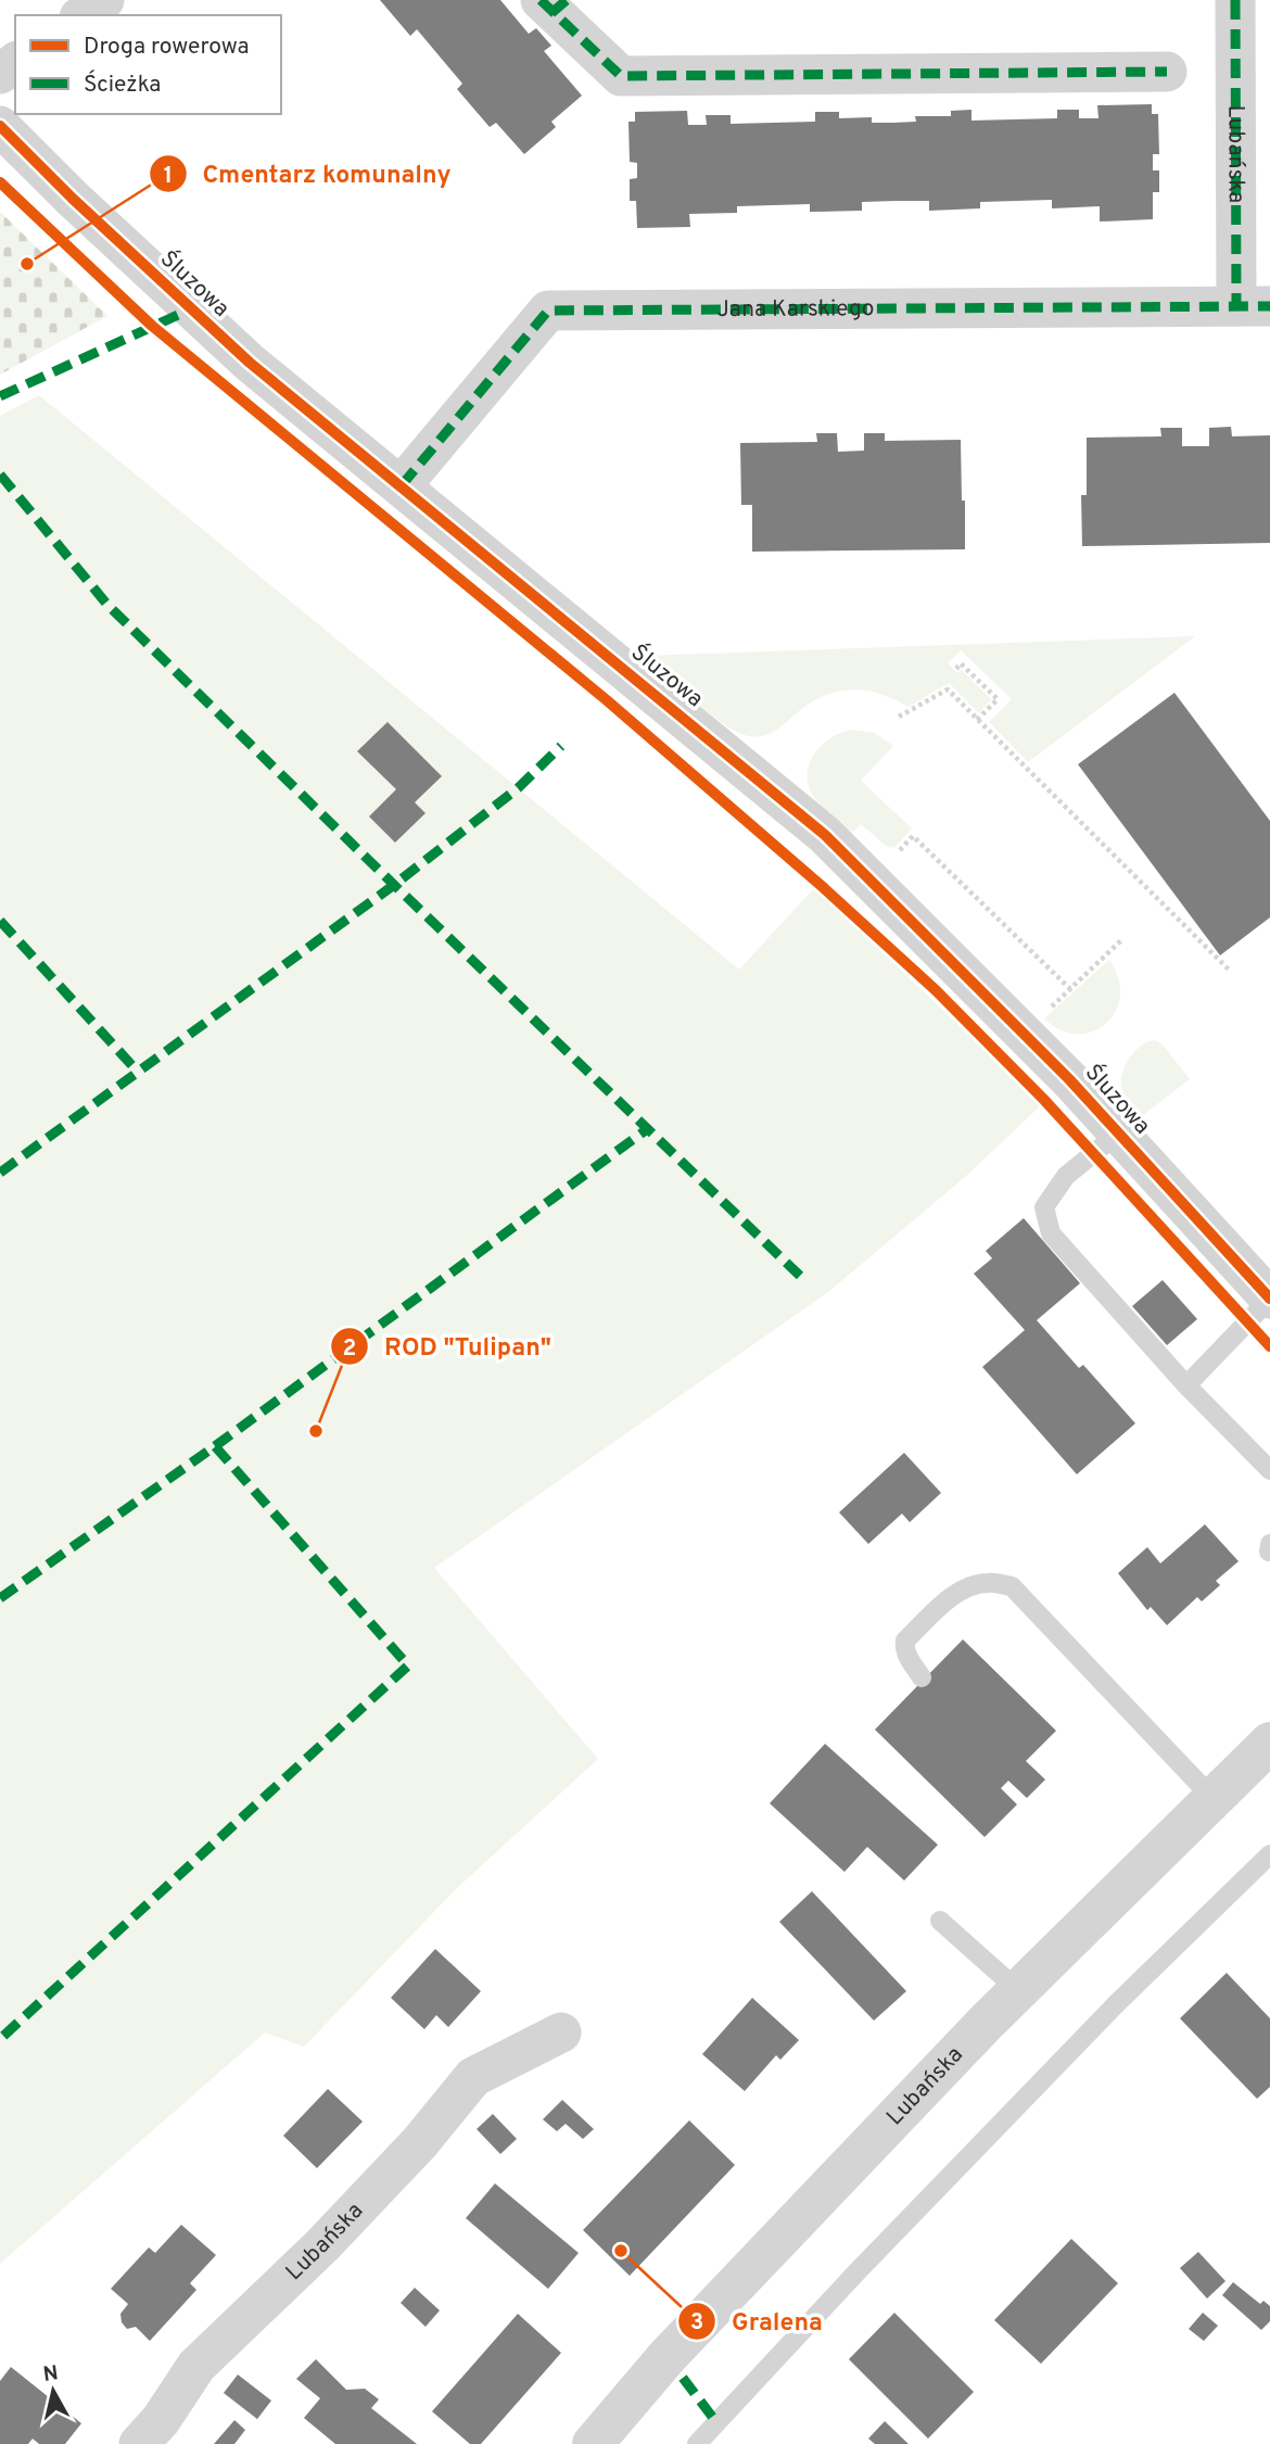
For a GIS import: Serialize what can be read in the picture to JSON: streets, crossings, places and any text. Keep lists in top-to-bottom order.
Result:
{
  "streets": {
    "street": ["Lubańska", "Śluzowa", "Jana Karskiego"]
  },
  "crossings": [
    ["Lubańska", "Jana Karskiego"],
    ["Śluzowa", "Jana Karskiego"]
  ],
  "places": ["Cmentarz komunalny", "ROD \"Tulipan\"", "Gralena"],
  "legend": ["Droga rowerowa", "Ścieżka"],
  "north": "top"
}
